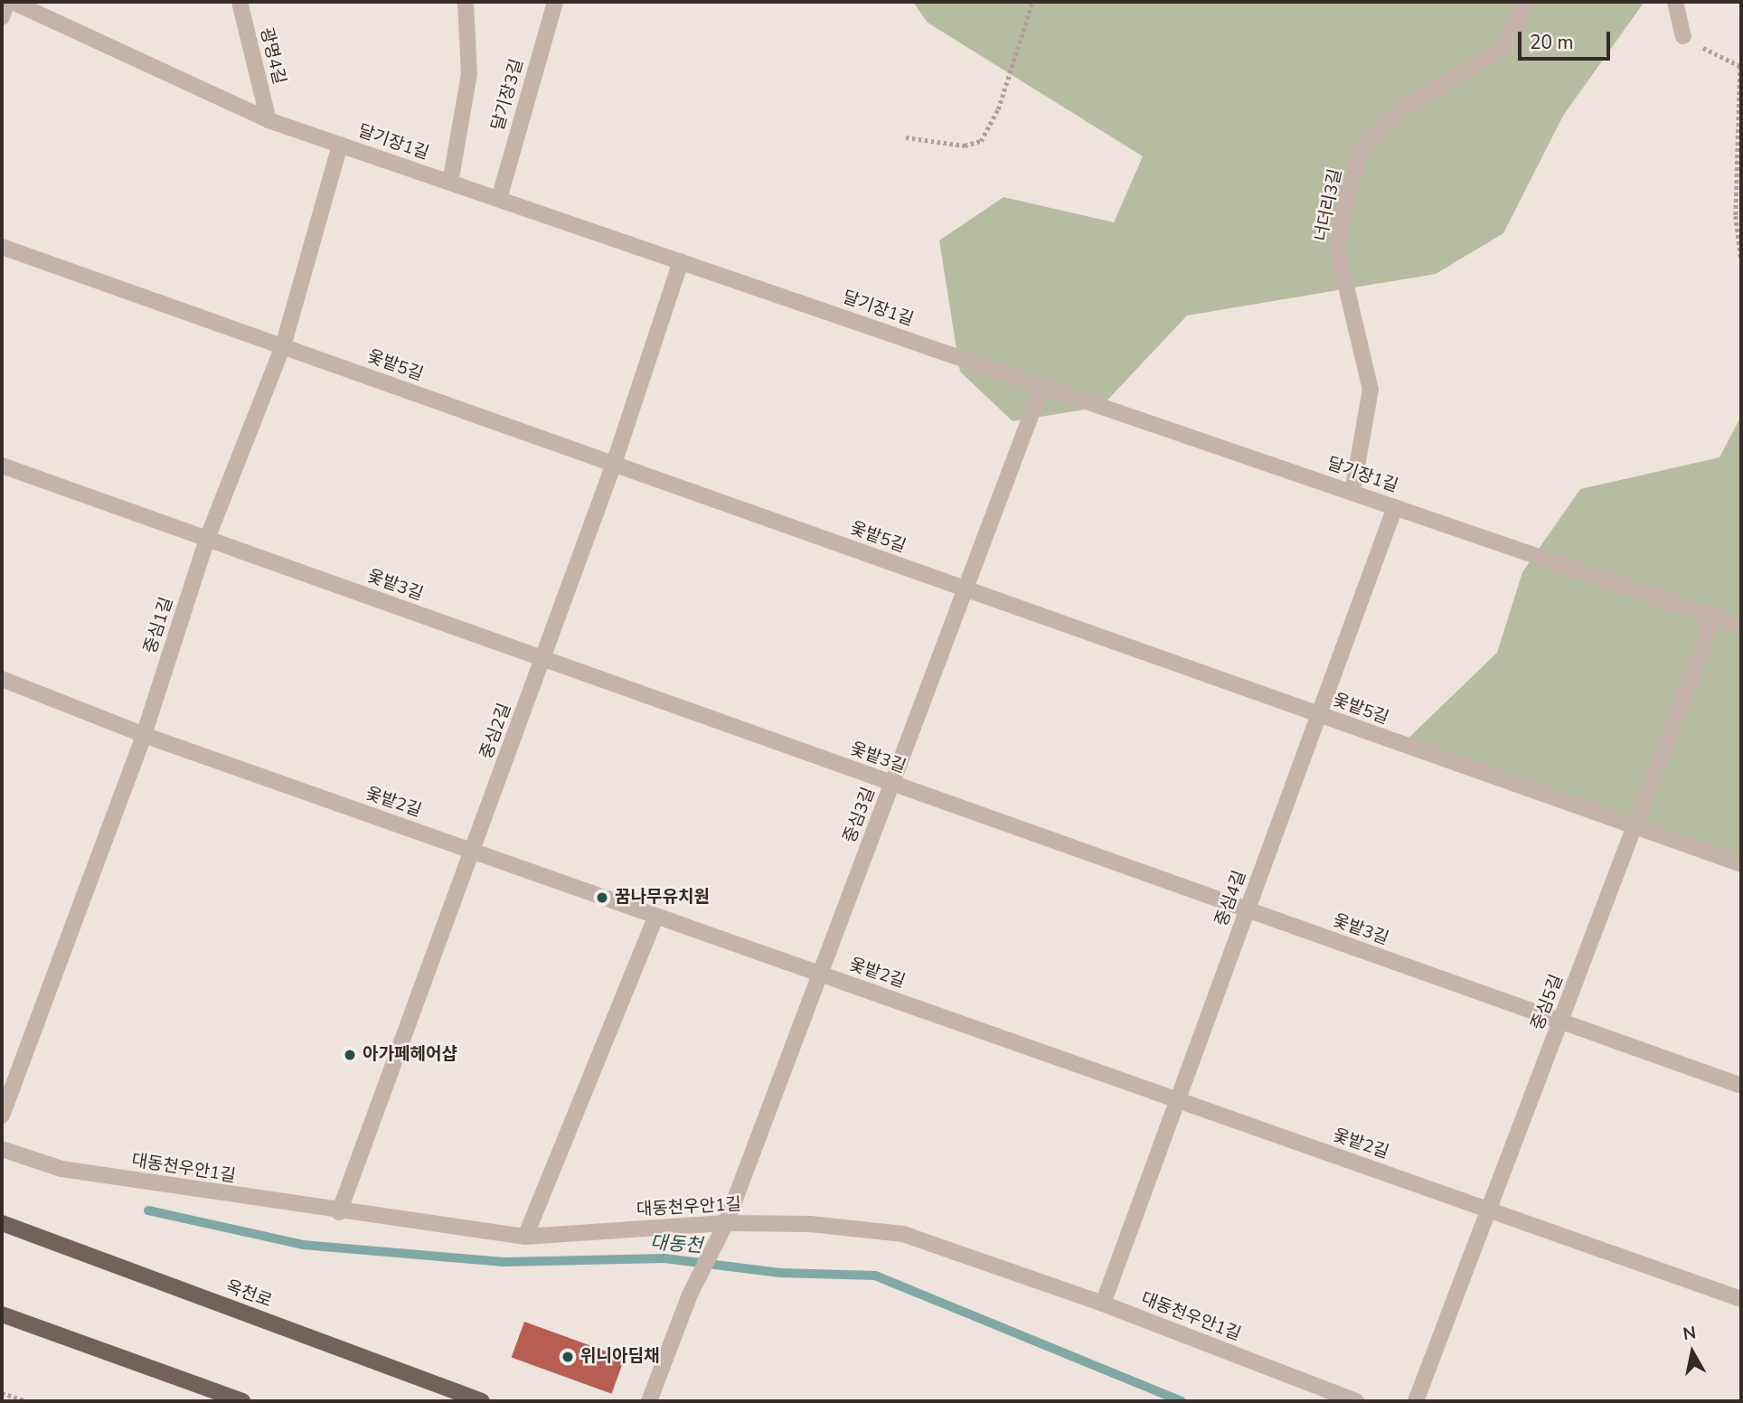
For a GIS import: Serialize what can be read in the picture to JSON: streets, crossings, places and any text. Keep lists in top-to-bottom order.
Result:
{
  "streets": {
    "main road": ["옥천로"],
    "street": [
      "광명4길",
      "달기장3길",
      "달기장1길",
      "너더리3길",
      "옻밭5길",
      "옻밭3길",
      "중심1길",
      "중심2길",
      "옻밭2길",
      "중심3길",
      "중심4길",
      "중심5길",
      "대동천우안1길"
    ]
  },
  "crossings": [
    ["광명4길", "달기장1길"],
    ["달기장3길", "달기장1길"],
    ["달기장1길", "너더리3길"],
    ["달기장1길", "중심1길"],
    ["달기장1길", "중심2길"],
    ["달기장1길", "중심3길"],
    ["달기장1길", "중심4길"],
    ["달기장1길", "중심5길"],
    ["옻밭5길", "중심1길"],
    ["옻밭5길", "중심2길"],
    ["옻밭5길", "중심3길"],
    ["옻밭5길", "중심4길"],
    ["옻밭5길", "중심5길"],
    ["옻밭3길", "중심1길"],
    ["옻밭3길", "중심2길"],
    ["옻밭3길", "중심3길"],
    ["옻밭3길", "중심4길"],
    ["옻밭3길", "중심5길"],
    ["중심1길", "옻밭2길"],
    ["중심2길", "옻밭2길"],
    ["중심2길", "대동천우안1길"],
    ["옻밭2길", "중심3길"],
    ["옻밭2길", "중심4길"],
    ["옻밭2길", "중심5길"],
    ["중심3길", "대동천우안1길"],
    ["중심4길", "대동천우안1길"]
  ],
  "water": ["대동천"],
  "places": ["꿈나무유치원", "아가페헤어샵", "위니아딤채"],
  "scale_bar": "20 m",
  "north": "top"
}
